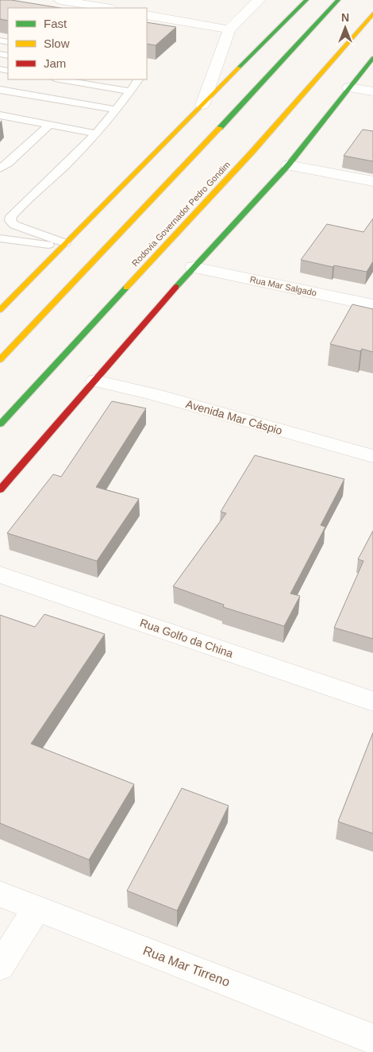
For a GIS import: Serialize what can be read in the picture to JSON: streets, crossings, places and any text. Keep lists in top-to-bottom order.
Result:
{
  "streets": {
    "main road": ["Rodovia Governador Pedro Gondim"],
    "street": [
      "Rua Mar Salgado",
      "Avenida Mar Cáspio",
      "Rua Golfo da China",
      "Rua Mar Tirreno"
    ]
  },
  "legend": ["Fast", "Slow", "Jam"],
  "north": "top"
}
